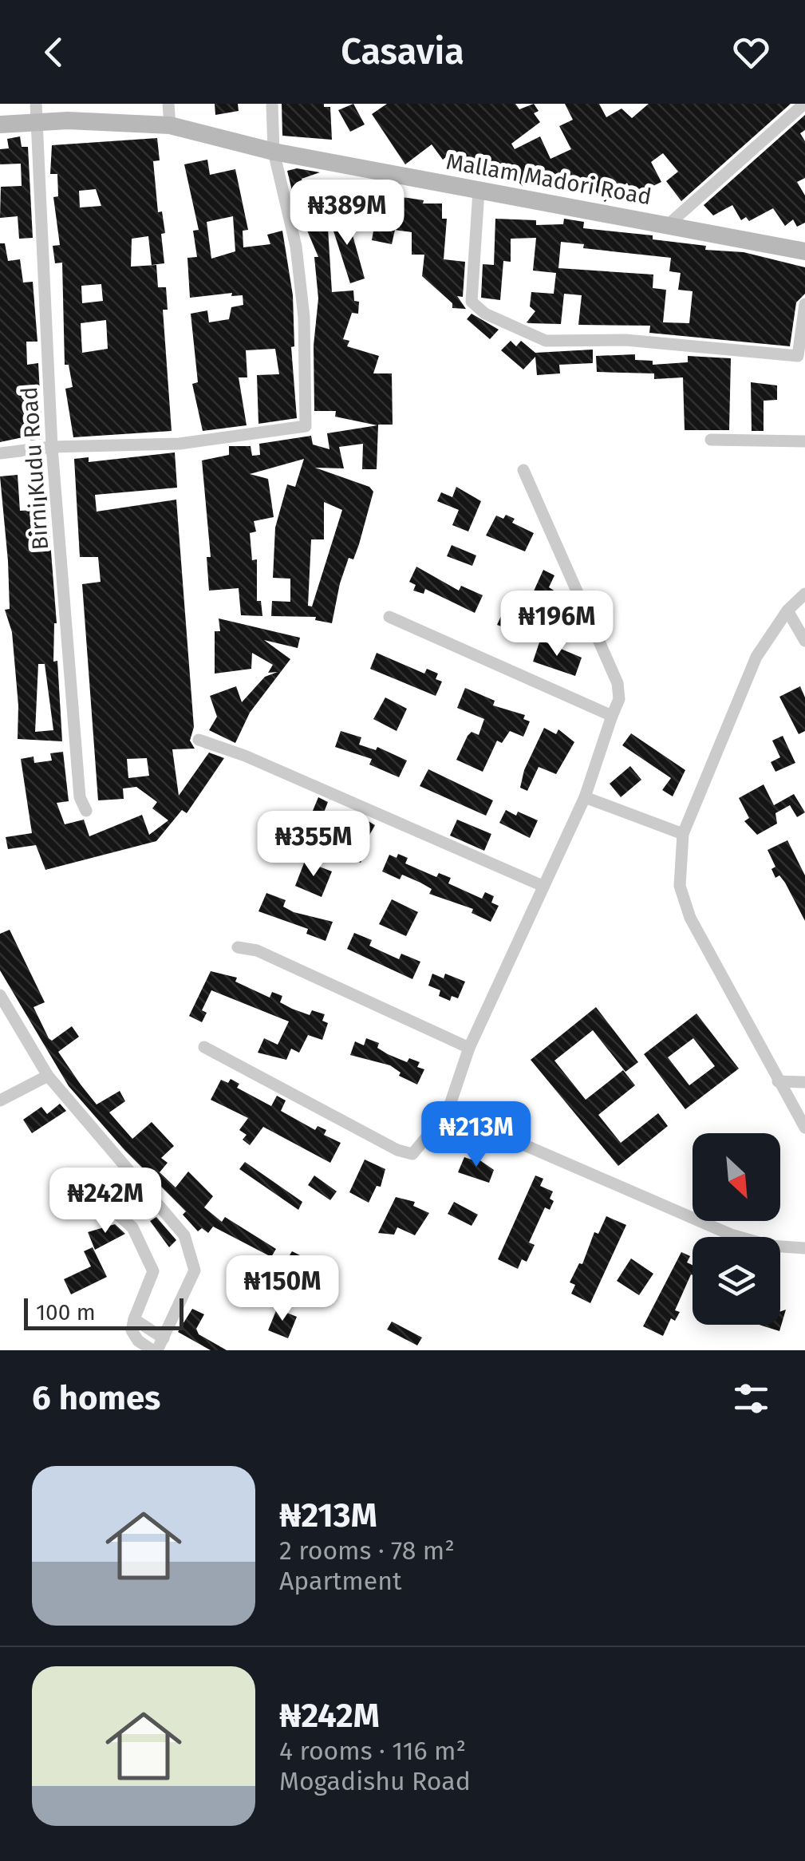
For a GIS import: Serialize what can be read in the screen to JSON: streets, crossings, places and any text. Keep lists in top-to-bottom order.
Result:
{
  "streets": {
    "street": ["Mallam Madori Road", "Birni Kudu Road"]
  },
  "crossings": [
    ["Mallam Madori Road", "Birni Kudu Road"]
  ],
  "scale_bar": "100 m",
  "north": "bottom right",
  "page": {
    "header": "Casavia",
    "price": [
      "₦389M",
      "₦196M",
      "₦355M",
      "₦213M",
      "₦242M",
      "₦150M"
    ],
    "scale": "100 m",
    "heading": "6 homes",
    "list": [
      {
        "name": "₦213M",
        "note": "2 rooms · 78 m² · Apartment"
      },
      {
        "name": "₦242M",
        "note": "4 rooms · 116 m² · Mogadishu Road"
      }
    ]
  }
}
